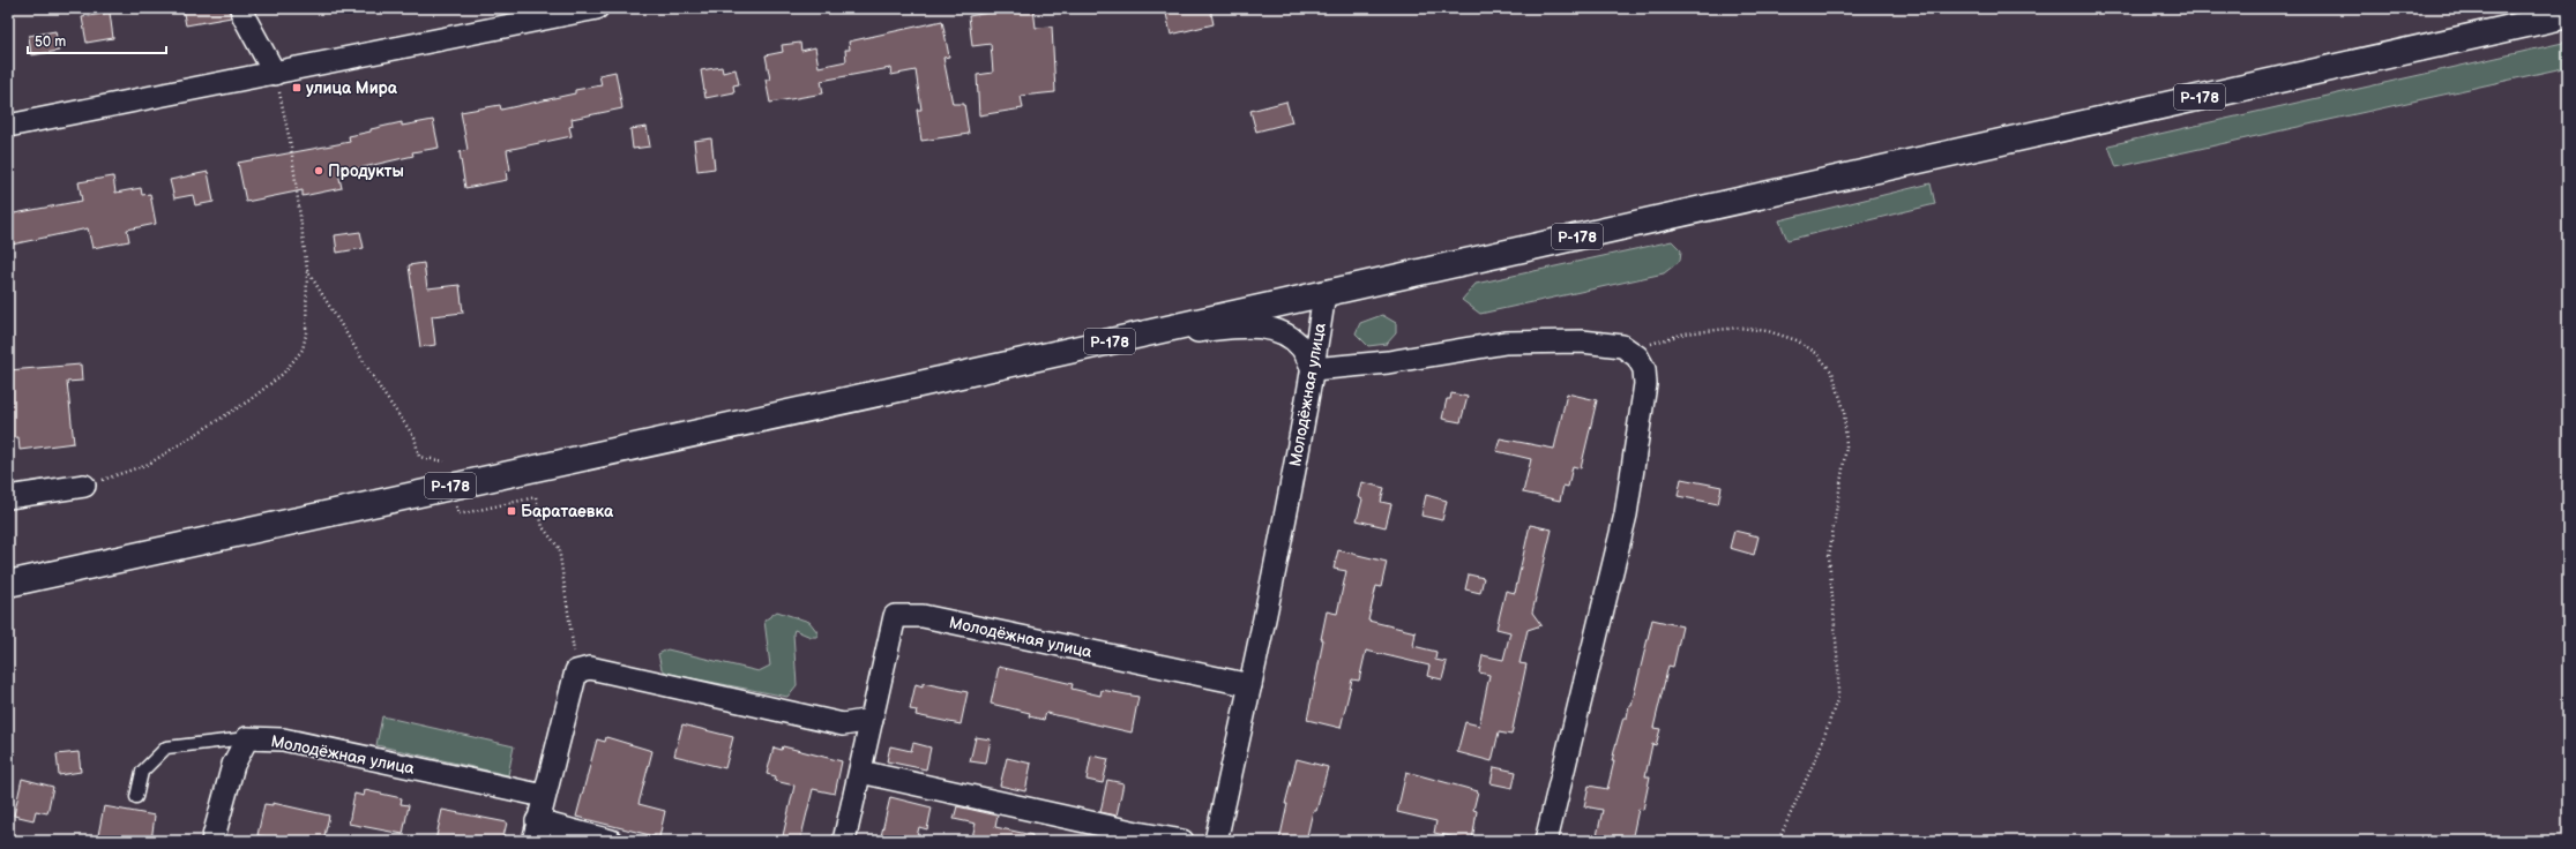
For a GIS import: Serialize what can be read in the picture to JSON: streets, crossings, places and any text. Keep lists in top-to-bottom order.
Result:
{
  "streets": {
    "highway": ["Р-178"],
    "street": ["Молодёжная улица"]
  },
  "crossings": [
    ["Р-178", "Молодёжная улица"]
  ],
  "places": {
    "transit": ["улица Мира", "Баратаевка"],
    "other": ["Продукты"]
  },
  "scale_bar": "50 m"
}
